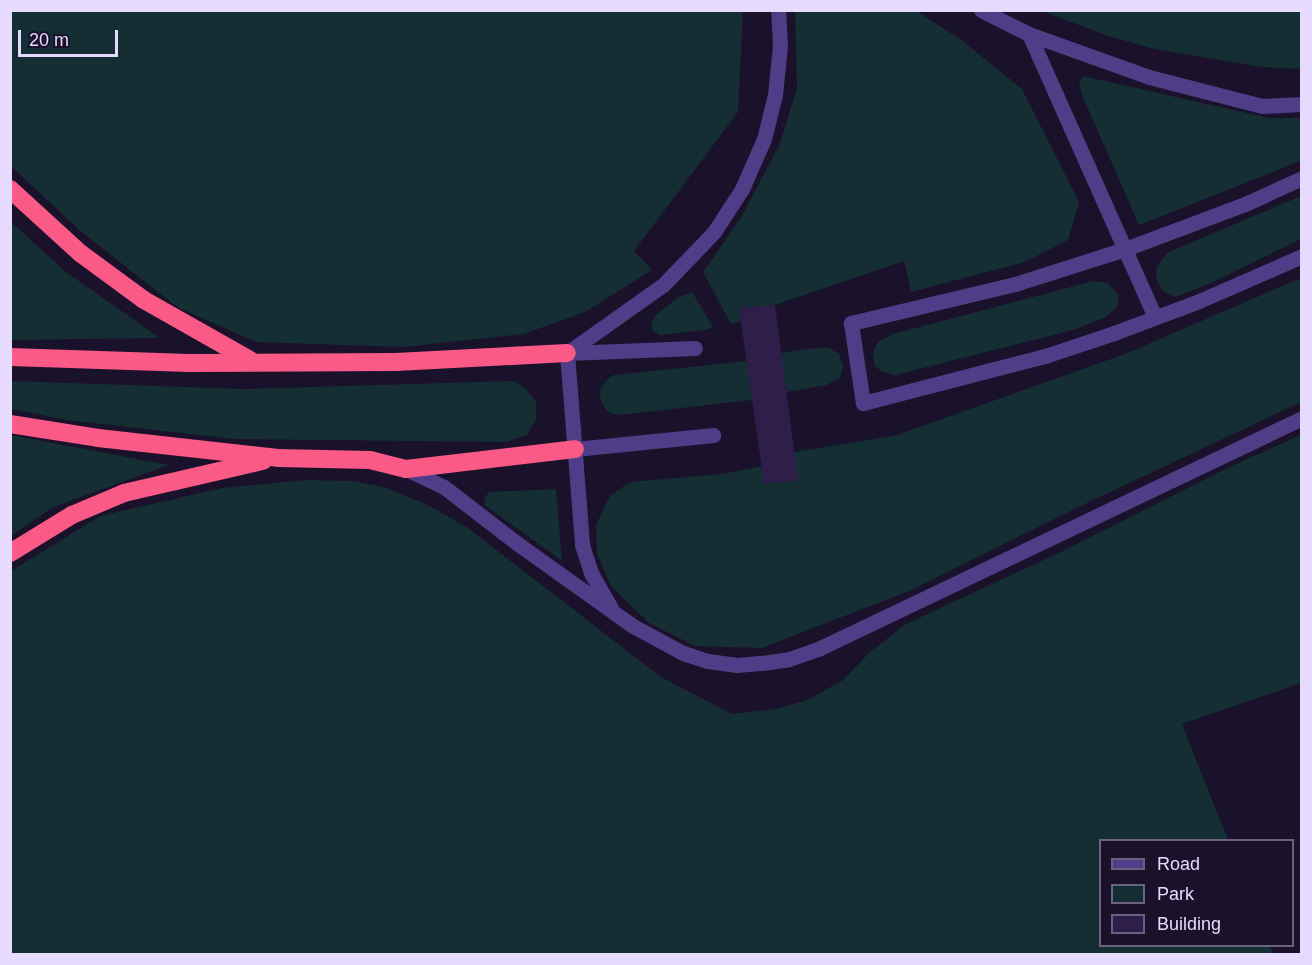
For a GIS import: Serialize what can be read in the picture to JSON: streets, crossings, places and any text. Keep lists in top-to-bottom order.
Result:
{
  "legend": ["Road", "Park", "Building"],
  "scale_bar": "20 m"
}
